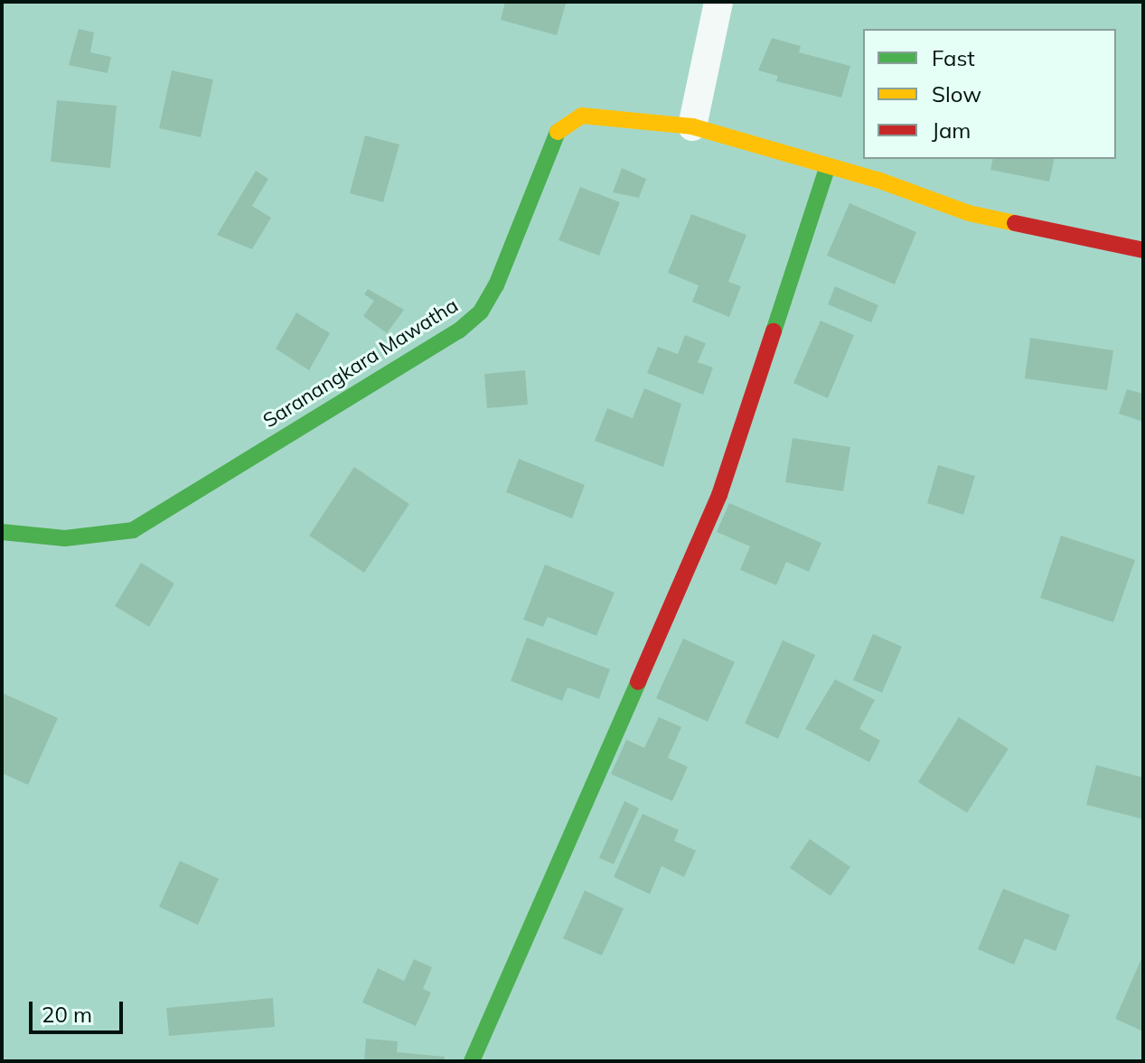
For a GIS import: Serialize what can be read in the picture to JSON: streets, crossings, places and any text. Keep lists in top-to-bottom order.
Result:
{
  "streets": {
    "street": ["Saranangkara Mawatha"]
  },
  "legend": ["Fast", "Slow", "Jam"],
  "scale_bar": "20 m"
}
